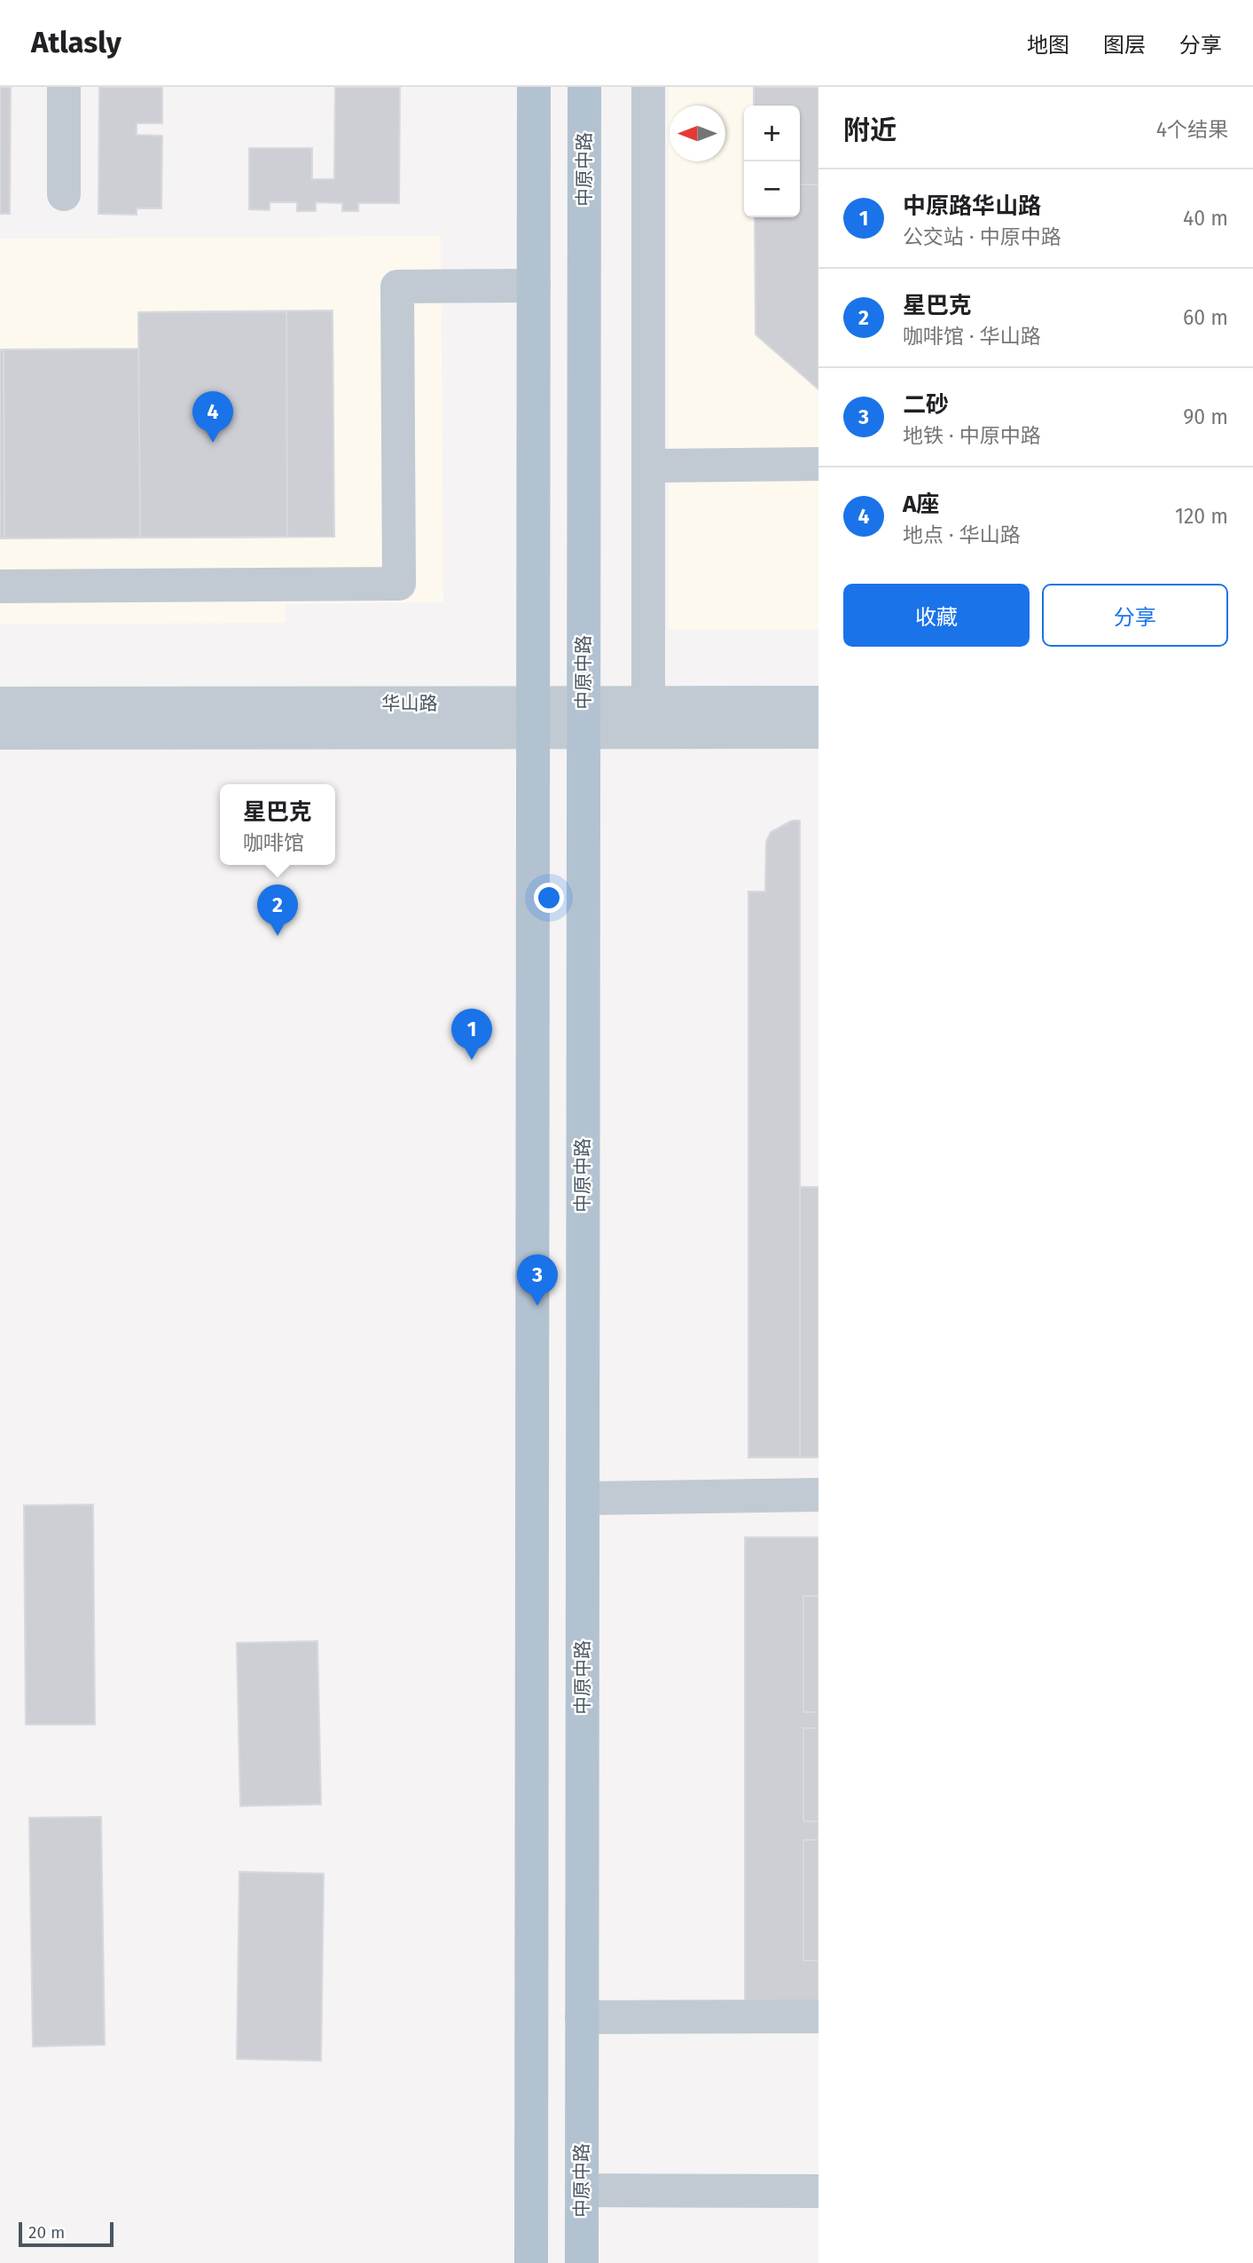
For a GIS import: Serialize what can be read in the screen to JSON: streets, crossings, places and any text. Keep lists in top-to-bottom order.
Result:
{
  "streets": {
    "main road": ["中原中路"],
    "street": ["华山路"]
  },
  "crossings": [
    ["中原中路", "华山路"]
  ],
  "scale_bar": "20 m",
  "north": "left",
  "page": {
    "header": "Atlasly",
    "nav": ["地图", "图层", "分享"],
    "heading": ["附近", "4个结果"],
    "map_buttons": ["+", "−"],
    "list": [
      {
        "mark": "1",
        "name": "中原路华山路",
        "note": "公交站 · 中原中路",
        "value": "40 m"
      },
      {
        "mark": "2",
        "name": "星巴克",
        "note": "咖啡馆 · 华山路",
        "value": "60 m"
      },
      {
        "mark": "3",
        "name": "二砂",
        "note": "地铁 · 中原中路",
        "value": "90 m"
      },
      {
        "mark": "4",
        "name": "A座",
        "note": "地点 · 华山路",
        "value": "120 m"
      }
    ],
    "pins": [
      "4",
      "2",
      "1",
      "3"
    ],
    "buttons": ["收藏", "分享"],
    "popup": ["星巴克", "咖啡馆"],
    "scale": "20 m"
  }
}
